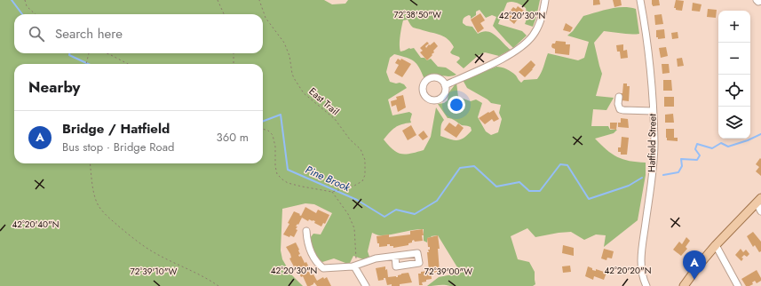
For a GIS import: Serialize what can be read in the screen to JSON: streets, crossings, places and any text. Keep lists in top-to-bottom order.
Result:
{
  "streets": {
    "street": ["Hatfield Street"],
    "path": ["East Trail"]
  },
  "water": ["Pine Brook"],
  "page": {
    "map_buttons": ["+", "−"],
    "search": "Search here",
    "heading": "Nearby",
    "list": [
      {
        "mark": "A",
        "name": "Bridge / Hatfield",
        "note": "Bus stop · Bridge Road",
        "value": "360 m"
      }
    ],
    "pins": "A"
  },
  "coordinates": [
    "72°38'50\"W",
    "42°20'30\"N",
    "42°20'40\"N",
    "42°20'20\"N",
    "72°39'10\"W",
    "72°39'00\"W"
  ]
}
